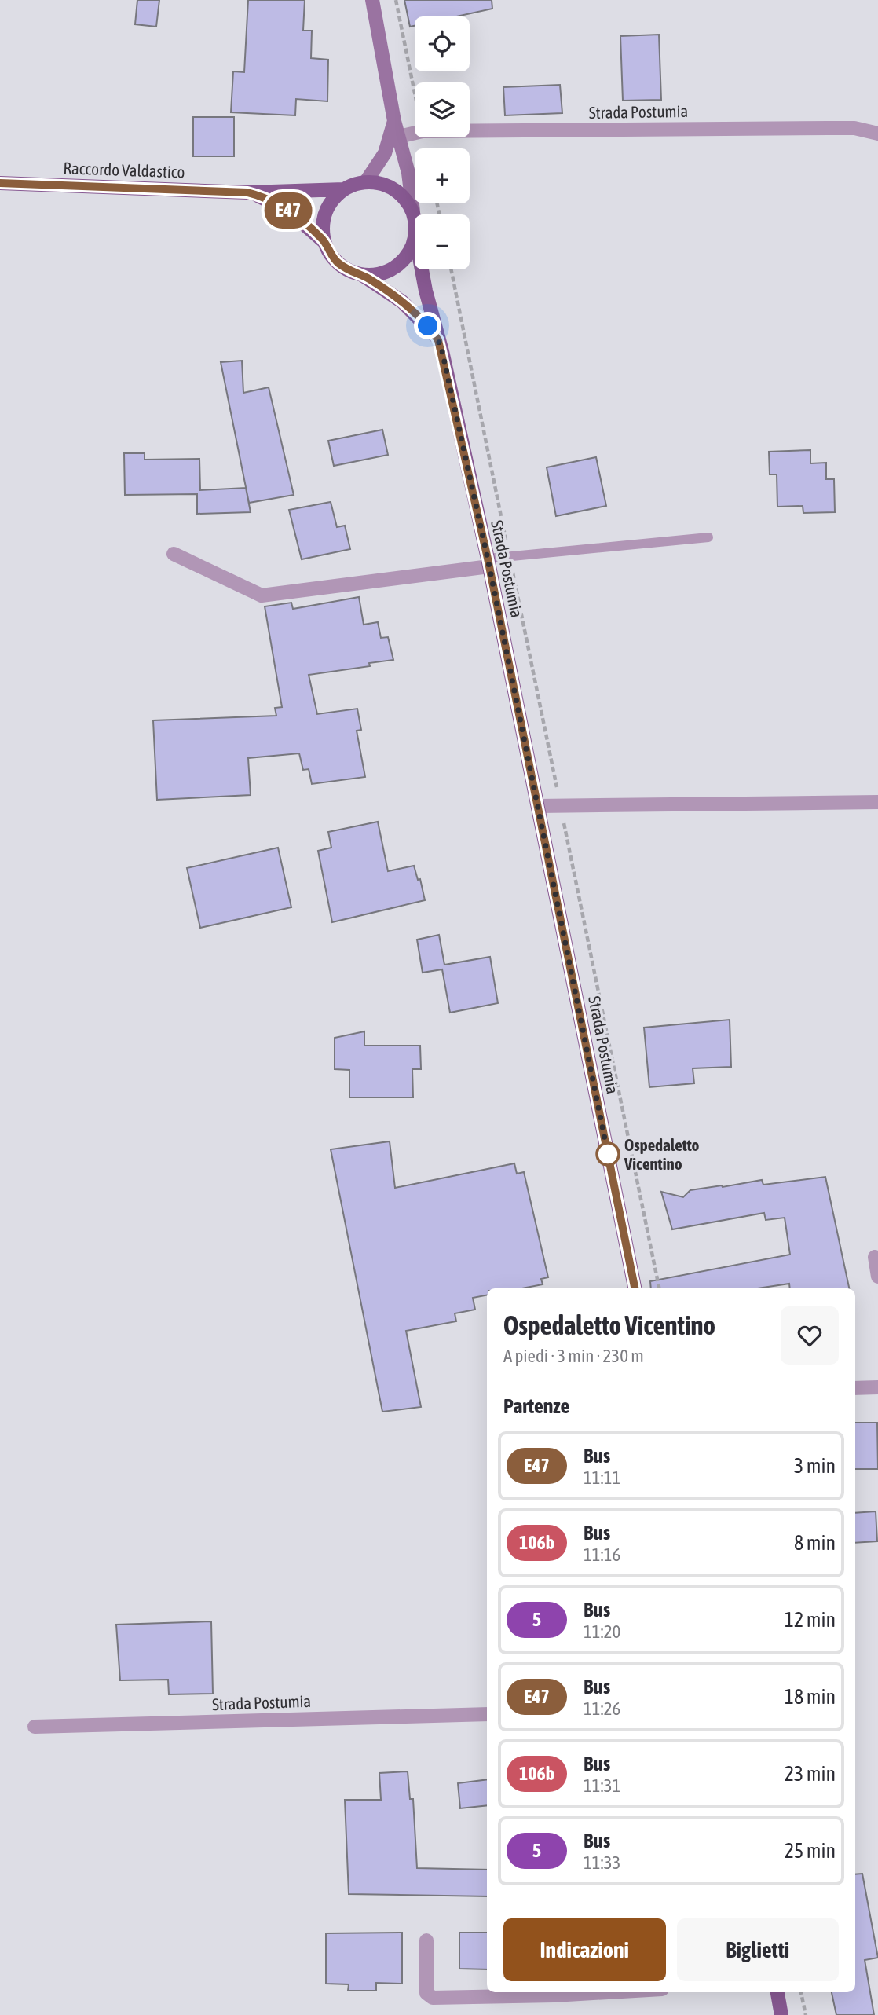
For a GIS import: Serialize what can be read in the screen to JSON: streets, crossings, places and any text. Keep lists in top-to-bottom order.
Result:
{
  "streets": {
    "main road": ["Strada Postumia", "Raccordo Valdastico"]
  },
  "places": ["Ospedaletto Vicentino"],
  "lines": ["bus line E47"],
  "page": {
    "on_map": "E47",
    "map_buttons": ["+", "−"],
    "heading": [
      ["Ospedaletto Vicentino", "A piedi · 3 min · 230 m"],
      "Partenze"
    ],
    "list": [
      {
        "mark": "E47",
        "name": "Bus",
        "note": "11:11",
        "value": "3 min"
      },
      {
        "mark": "106b",
        "name": "Bus",
        "note": "11:16",
        "value": "8 min"
      },
      {
        "mark": "5",
        "name": "Bus",
        "note": "11:20",
        "value": "12 min"
      },
      {
        "mark": "E47",
        "name": "Bus",
        "note": "11:26",
        "value": "18 min"
      },
      {
        "mark": "106b",
        "name": "Bus",
        "note": "11:31",
        "value": "23 min"
      },
      {
        "mark": "5",
        "name": "Bus",
        "note": "11:33",
        "value": "25 min"
      }
    ],
    "buttons": ["Indicazioni", "Biglietti"]
  }
}
